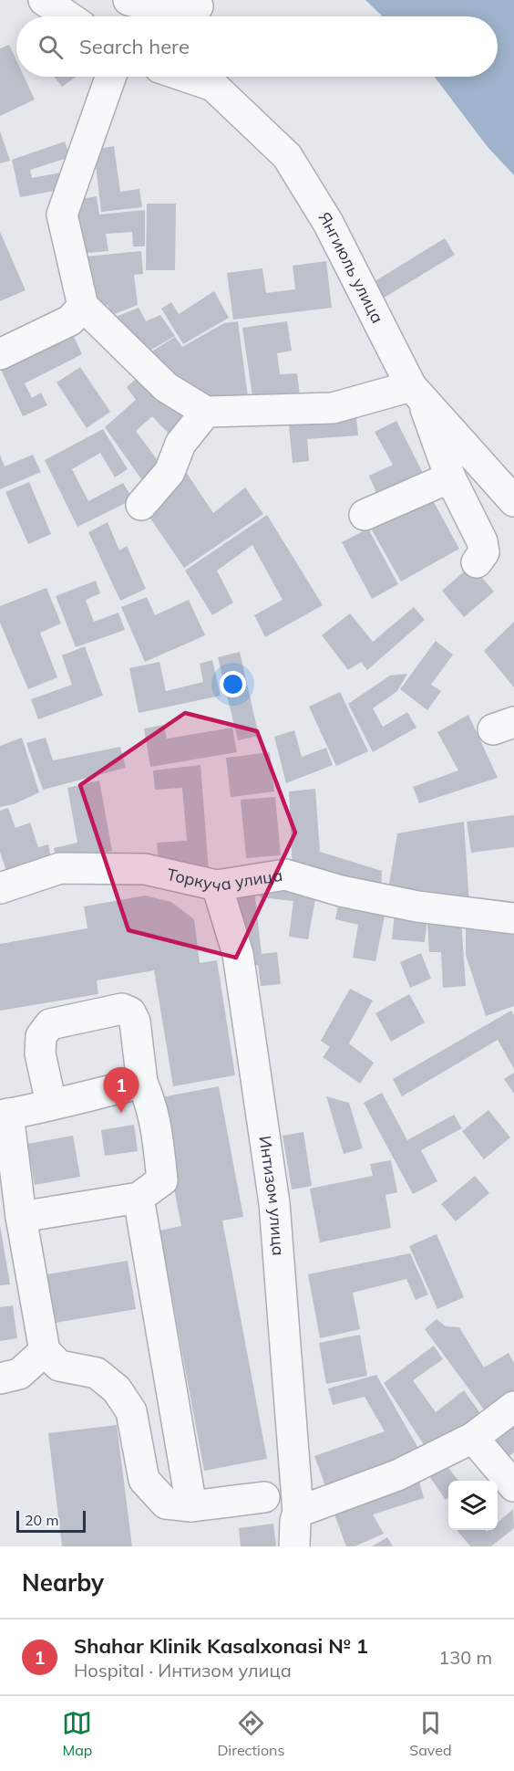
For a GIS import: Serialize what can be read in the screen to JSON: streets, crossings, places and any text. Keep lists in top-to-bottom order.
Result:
{
  "streets": {
    "street": ["Янгиюль улица", "Торкуча улица", "Интизом улица"]
  },
  "crossings": [
    ["Торкуча улица", "Интизом улица"]
  ],
  "scale_bar": "20 m",
  "page": {
    "search": "Search here",
    "pins": "1",
    "scale": "20 m",
    "heading": "Nearby",
    "list": [
      {
        "mark": "1",
        "name": "Shahar Klinik Kasalxonasi № 1",
        "note": "Hospital · Интизом улица",
        "value": "130 m"
      }
    ],
    "nav": ["Map", "Directions", "Saved"]
  }
}
